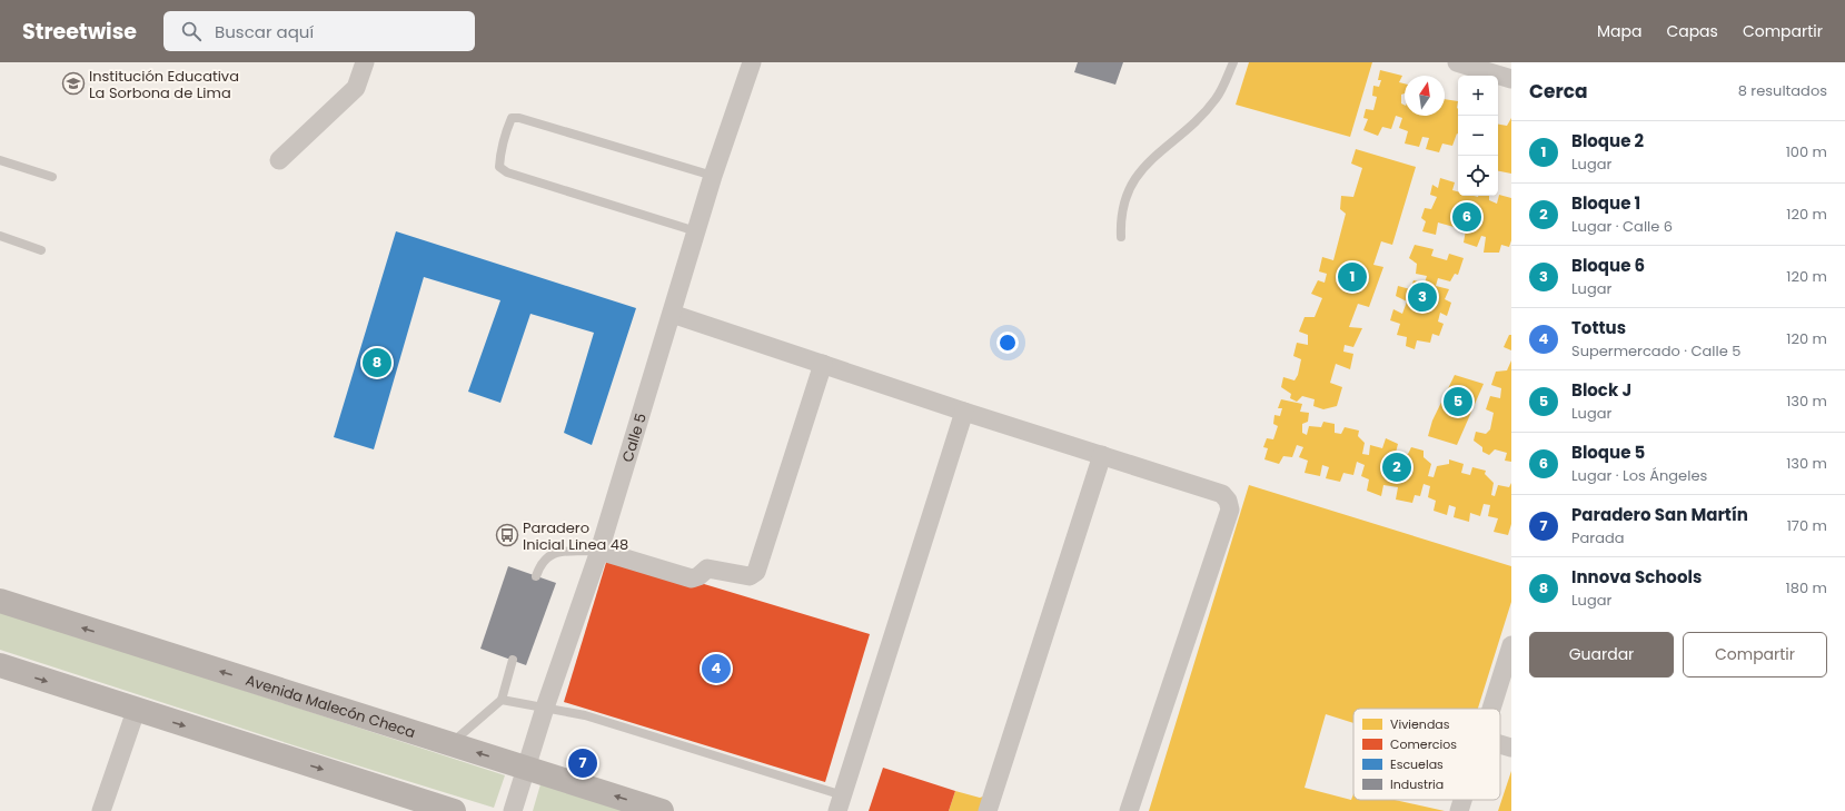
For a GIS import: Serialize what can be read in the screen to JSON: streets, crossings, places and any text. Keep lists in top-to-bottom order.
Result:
{
  "streets": {
    "main road": ["Avenida Malecón Checa"],
    "street": ["Calle 5"]
  },
  "crossings": [
    ["Calle 5", "Avenida Malecón Checa"]
  ],
  "places": {
    "school or university": ["Institución Educativa La Sorbona de Lima"],
    "bus stop": ["Paradero Inicial Linea 48"]
  },
  "legend": [
    "Viviendas",
    "Comercios",
    "Escuelas",
    "Industria"
  ],
  "north": "top",
  "page": {
    "header": "Streetwise",
    "search": "Buscar aquí",
    "nav": ["Mapa", "Capas", "Compartir"],
    "heading": ["Cerca", "8 resultados"],
    "map_buttons": ["+", "−"],
    "list": [
      {
        "mark": "1",
        "name": "Bloque 2",
        "note": "Lugar",
        "value": "100 m"
      },
      {
        "mark": "2",
        "name": "Bloque 1",
        "note": "Lugar · Calle 6",
        "value": "120 m"
      },
      {
        "mark": "3",
        "name": "Bloque 6",
        "note": "Lugar",
        "value": "120 m"
      },
      {
        "mark": "4",
        "name": "Tottus",
        "note": "Supermercado · Calle 5",
        "value": "120 m"
      },
      {
        "mark": "5",
        "name": "Block J",
        "note": "Lugar",
        "value": "130 m"
      },
      {
        "mark": "6",
        "name": "Bloque 5",
        "note": "Lugar · Los Ángeles",
        "value": "130 m"
      },
      {
        "mark": "7",
        "name": "Paradero San Martín",
        "note": "Parada",
        "value": "170 m"
      },
      {
        "mark": "8",
        "name": "Innova Schools",
        "note": "Lugar",
        "value": "180 m"
      }
    ],
    "pins": [
      "6",
      "1",
      "3",
      "8",
      "5",
      "2",
      "4",
      "7"
    ],
    "buttons": ["Guardar", "Compartir"]
  }
}
